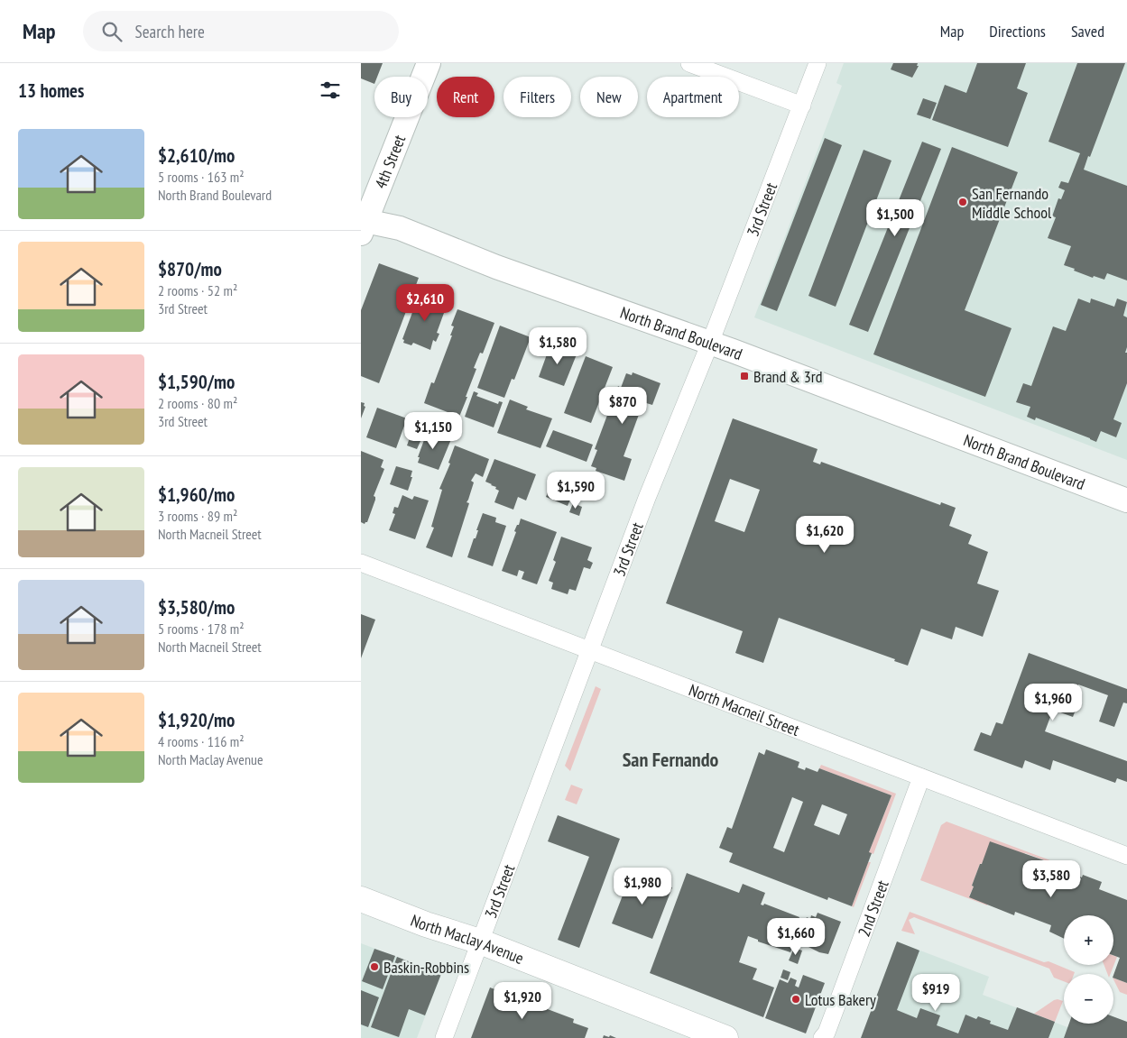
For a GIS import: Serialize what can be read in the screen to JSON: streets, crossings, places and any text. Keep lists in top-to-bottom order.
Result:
{
  "streets": {
    "main road": ["North Maclay Avenue"],
    "street": [
      "4th Street",
      "3rd Street",
      "North Brand Boulevard",
      "North Macneil Street",
      "2nd Street"
    ]
  },
  "crossings": [
    ["4th Street", "North Brand Boulevard"],
    ["3rd Street", "North Brand Boulevard"],
    ["3rd Street", "North Macneil Street"],
    ["3rd Street", "North Maclay Avenue"],
    ["North Macneil Street", "2nd Street"]
  ],
  "districts": ["San Fernando"],
  "places": {
    "other": ["San Fernando Middle School", "Baskin-Robbins", "Lotus Bakery"],
    "transit": ["Brand & 3rd"]
  },
  "page": {
    "header": "Map",
    "search": "Search here",
    "nav": ["Map", "Directions", "Saved"],
    "heading": "13 homes",
    "chip": [
      "Buy",
      "Rent",
      "Filters",
      "New",
      "Apartment"
    ],
    "list": [
      {
        "name": "$2,610/mo",
        "note": "5 rooms · 163 m² · North Brand Boulevard"
      },
      {
        "name": "$870/mo",
        "note": "2 rooms · 52 m² · 3rd Street"
      },
      {
        "name": "$1,590/mo",
        "note": "2 rooms · 80 m² · 3rd Street"
      },
      {
        "name": "$1,960/mo",
        "note": "3 rooms · 89 m² · North Macneil Street"
      },
      {
        "name": "$3,580/mo",
        "note": "5 rooms · 178 m² · North Macneil Street"
      },
      {
        "name": "$1,920/mo",
        "note": "4 rooms · 116 m² · North Maclay Avenue"
      }
    ],
    "price": [
      "$1,500",
      "$2,610",
      "$1,580",
      "$870",
      "$1,150",
      "$1,590",
      "$1,620",
      "$1,960",
      "$3,580",
      "$1,980",
      "$1,660",
      "$919",
      "$1,920"
    ],
    "map_buttons": ["+", "−"]
  }
}
